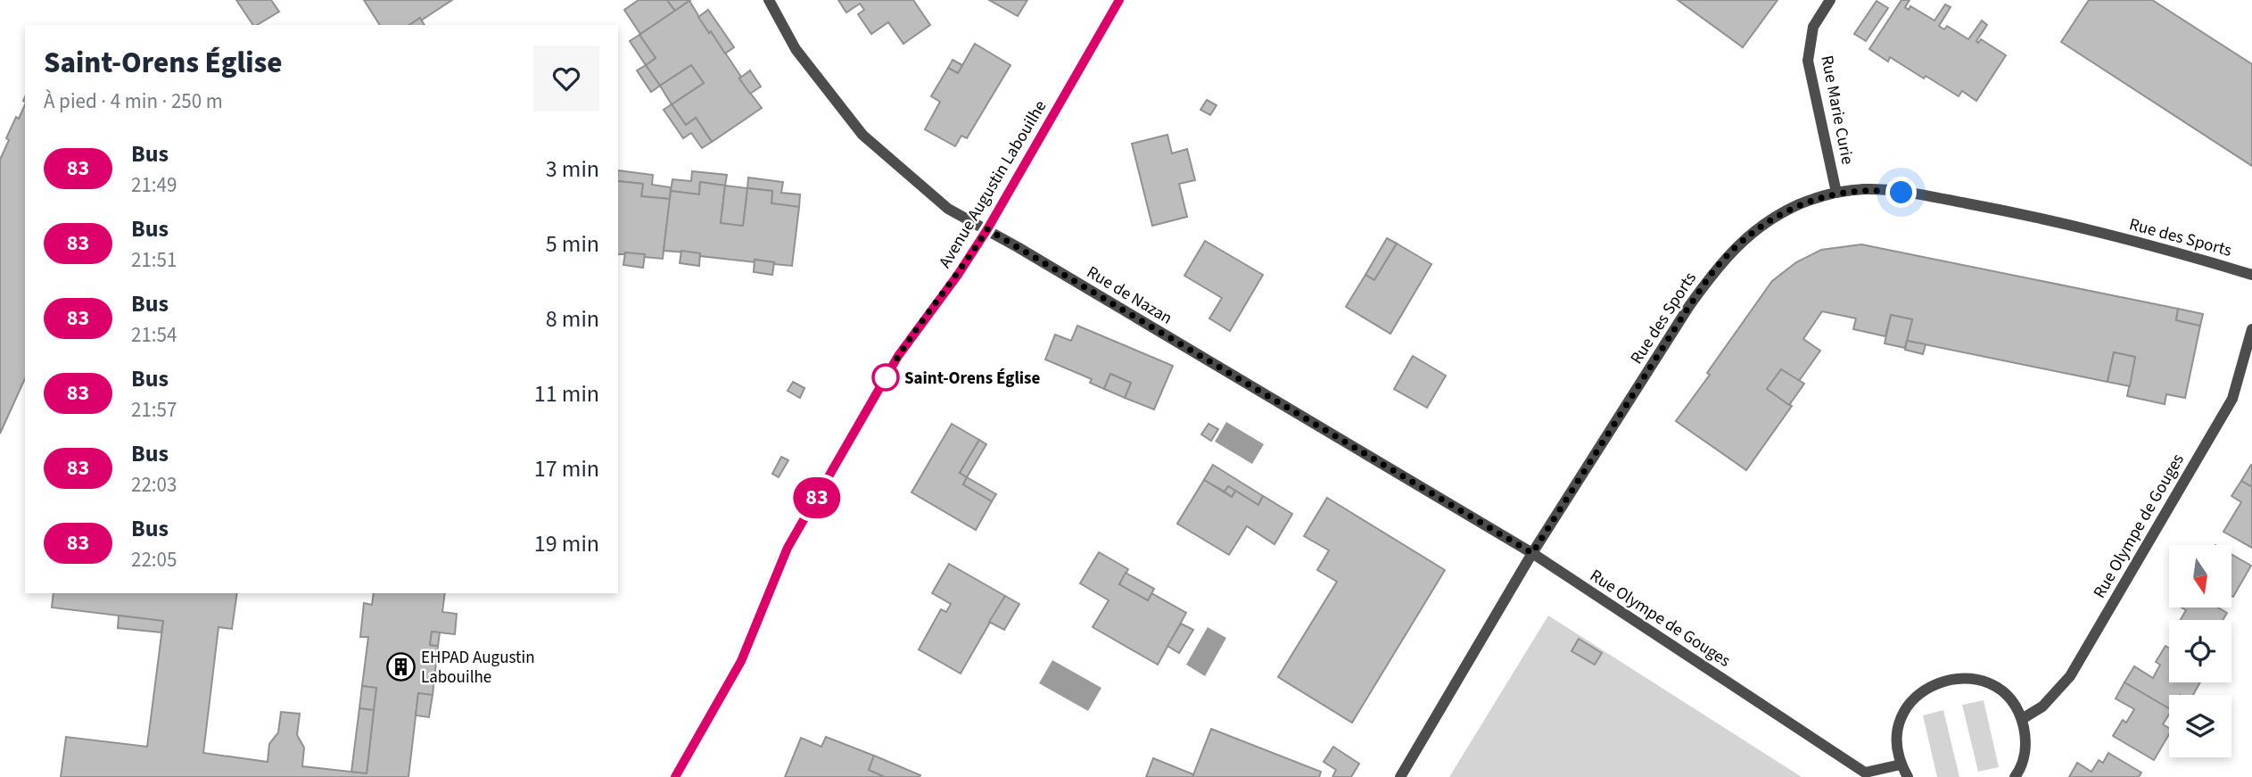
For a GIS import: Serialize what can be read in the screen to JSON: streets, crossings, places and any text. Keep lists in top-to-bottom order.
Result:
{
  "streets": {
    "street": [
      "Rue Marie Curie",
      "Avenue Augustin Labouilhe",
      "Rue des Sports",
      "Rue de Nazan",
      "Rue Olympe de Gouges"
    ]
  },
  "crossings": [
    ["Rue Marie Curie", "Rue des Sports"],
    ["Avenue Augustin Labouilhe", "Rue de Nazan"],
    ["Rue des Sports", "Rue de Nazan"],
    ["Rue des Sports", "Rue Olympe de Gouges"],
    ["Rue de Nazan", "Rue Olympe de Gouges"]
  ],
  "places": {
    "other": ["Saint-Orens Église"],
    "building": ["EHPAD Augustin Labouilhe"]
  },
  "lines": ["bus line 83"],
  "north": "bottom",
  "page": {
    "on_map": "83",
    "heading": ["Saint-Orens Église", "À pied · 4 min · 250 m"],
    "list": [
      {
        "mark": "83",
        "name": "Bus",
        "note": "21:49",
        "value": "3 min"
      },
      {
        "mark": "83",
        "name": "Bus",
        "note": "21:51",
        "value": "5 min"
      },
      {
        "mark": "83",
        "name": "Bus",
        "note": "21:54",
        "value": "8 min"
      },
      {
        "mark": "83",
        "name": "Bus",
        "note": "21:57",
        "value": "11 min"
      },
      {
        "mark": "83",
        "name": "Bus",
        "note": "22:03",
        "value": "17 min"
      },
      {
        "mark": "83",
        "name": "Bus",
        "note": "22:05",
        "value": "19 min"
      }
    ]
  }
}
